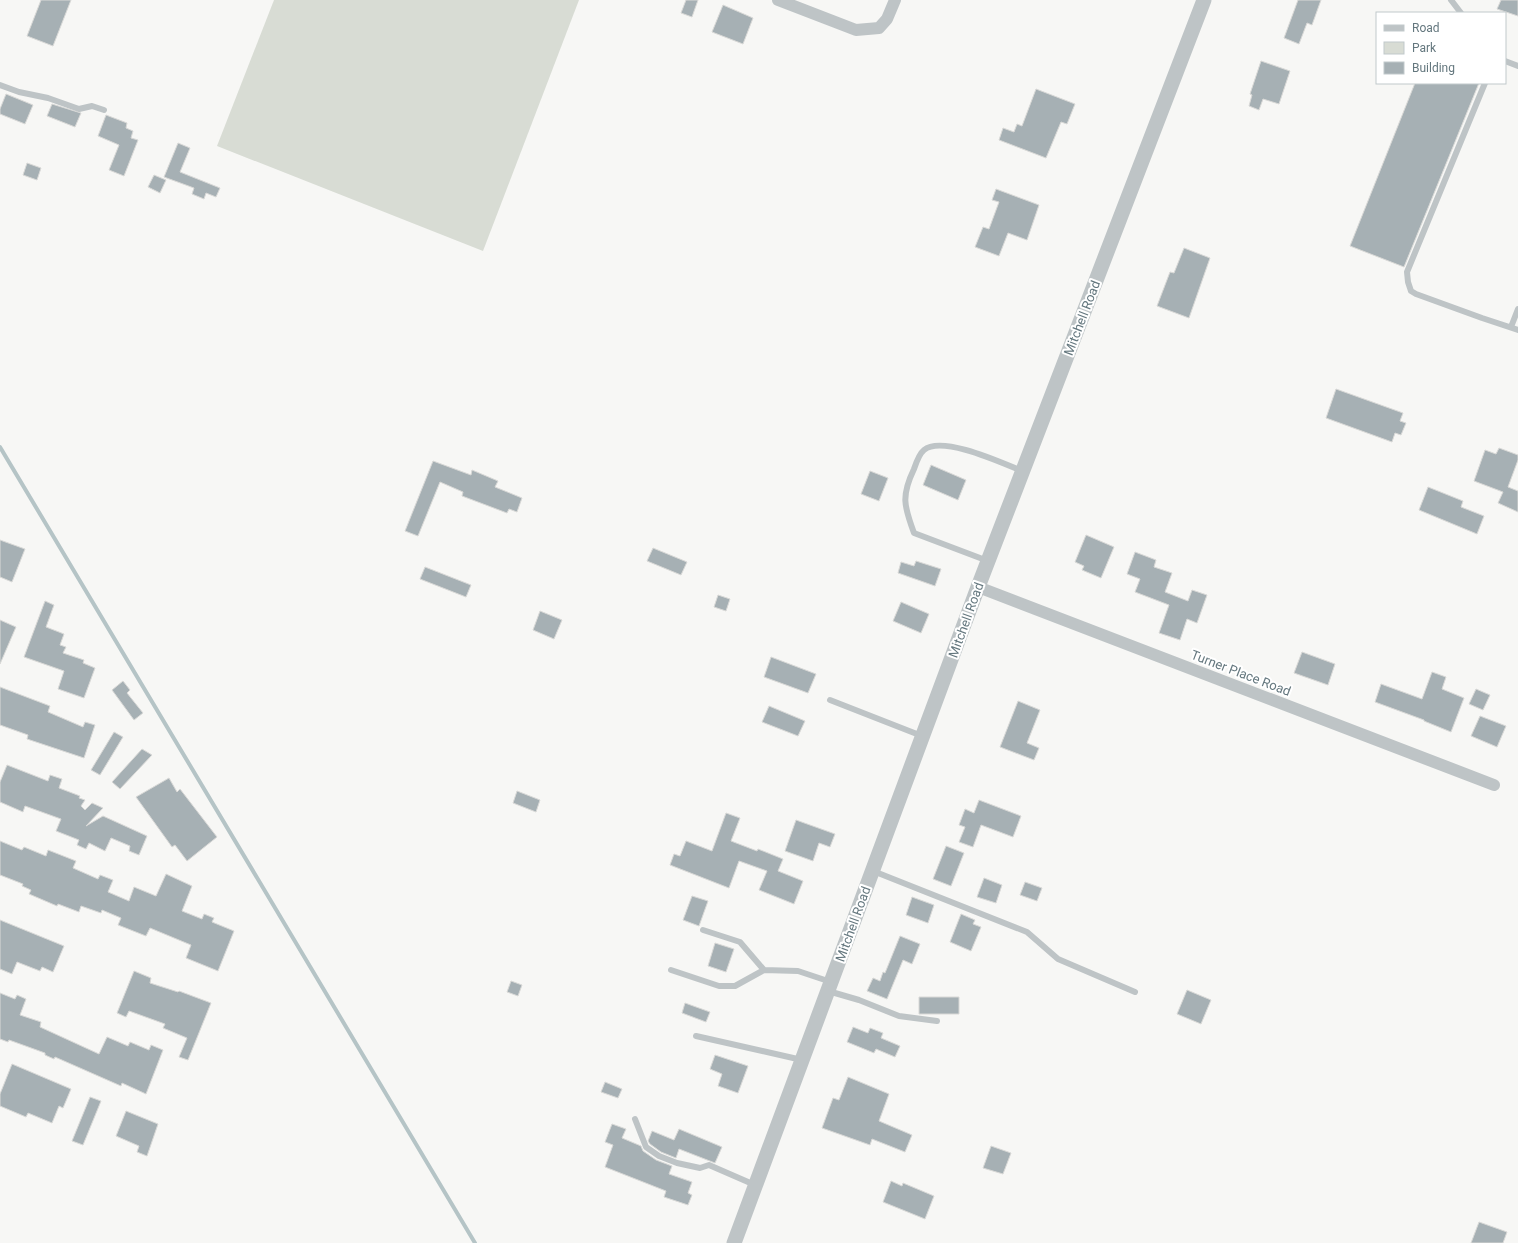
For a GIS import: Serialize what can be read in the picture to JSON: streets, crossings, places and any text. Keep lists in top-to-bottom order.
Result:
{
  "streets": {
    "street": ["Mitchell Road", "Turner Place Road"]
  },
  "crossings": [
    ["Mitchell Road", "Turner Place Road"]
  ],
  "legend": ["Road", "Park", "Building"]
}
